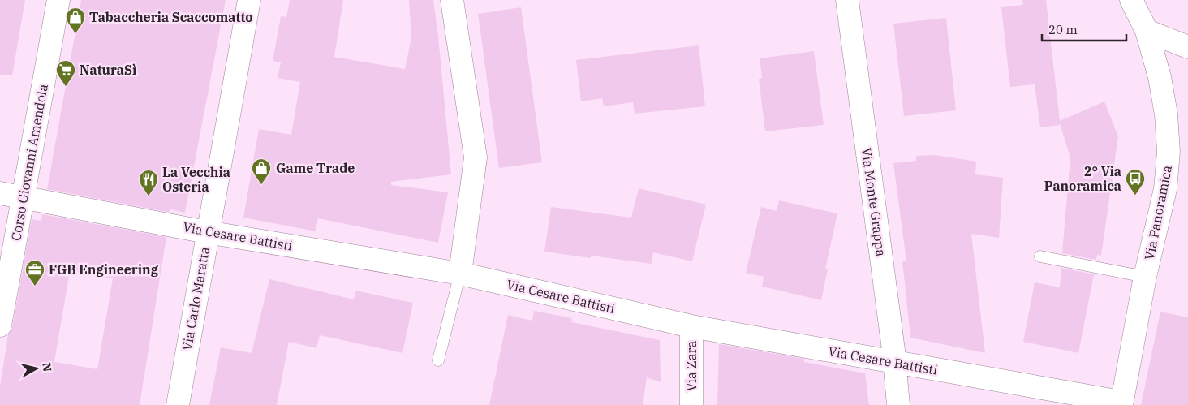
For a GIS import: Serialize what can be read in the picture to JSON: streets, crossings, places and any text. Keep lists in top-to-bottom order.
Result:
{
  "streets": {
    "street": [
      "Corso Giovanni Amendola",
      "Via Monte Grappa",
      "Via Panoramica",
      "Via Cesare Battisti",
      "Via Carlo Maratta",
      "Via Zara"
    ]
  },
  "crossings": [
    ["Corso Giovanni Amendola", "Via Cesare Battisti"],
    ["Via Monte Grappa", "Via Cesare Battisti"],
    ["Via Panoramica", "Via Cesare Battisti"],
    ["Via Cesare Battisti", "Via Carlo Maratta"],
    ["Via Cesare Battisti", "Via Zara"]
  ],
  "places": {
    "shop": ["Tabaccheria Scaccomatto", "Game Trade"],
    "supermarket": ["NaturaSì"],
    "bus stop": ["2° Via Panoramica"],
    "restaurant": ["La Vecchia Osteria"],
    "office": ["FGB Engineering"]
  },
  "scale_bar": "20 m",
  "north": "right"
}
